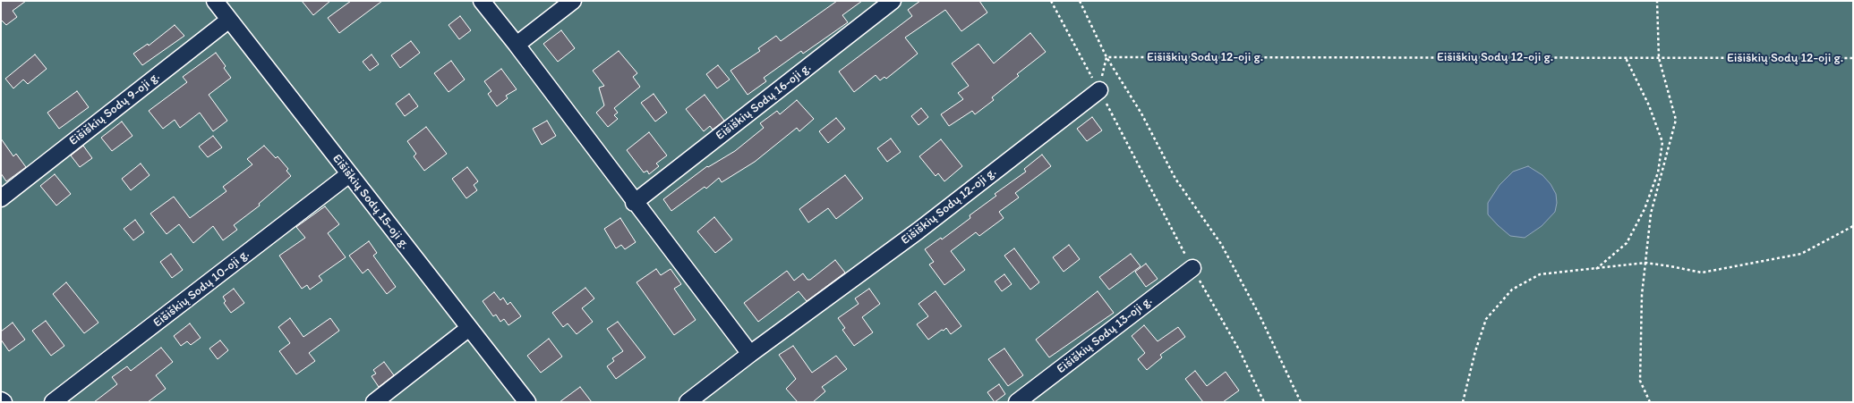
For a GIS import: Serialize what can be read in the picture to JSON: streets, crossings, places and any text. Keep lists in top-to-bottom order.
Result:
{
  "streets": {
    "street": [
      "Eišiškių Sodų 12-oji g.",
      "Eišiškių Sodų 16-oji g.",
      "Eišiškių Sodų 9-oji g.",
      "Eišiškių Sodų 15-oji g.",
      "Eišiškių Sodų 10-oji g.",
      "Eišiškių Sodų 13-oji g."
    ]
  },
  "crossings": [
    ["Eišiškių Sodų 9-oji g.", "Eišiškių Sodų 15-oji g."],
    ["Eišiškių Sodų 15-oji g.", "Eišiškių Sodų 10-oji g."]
  ]
}
